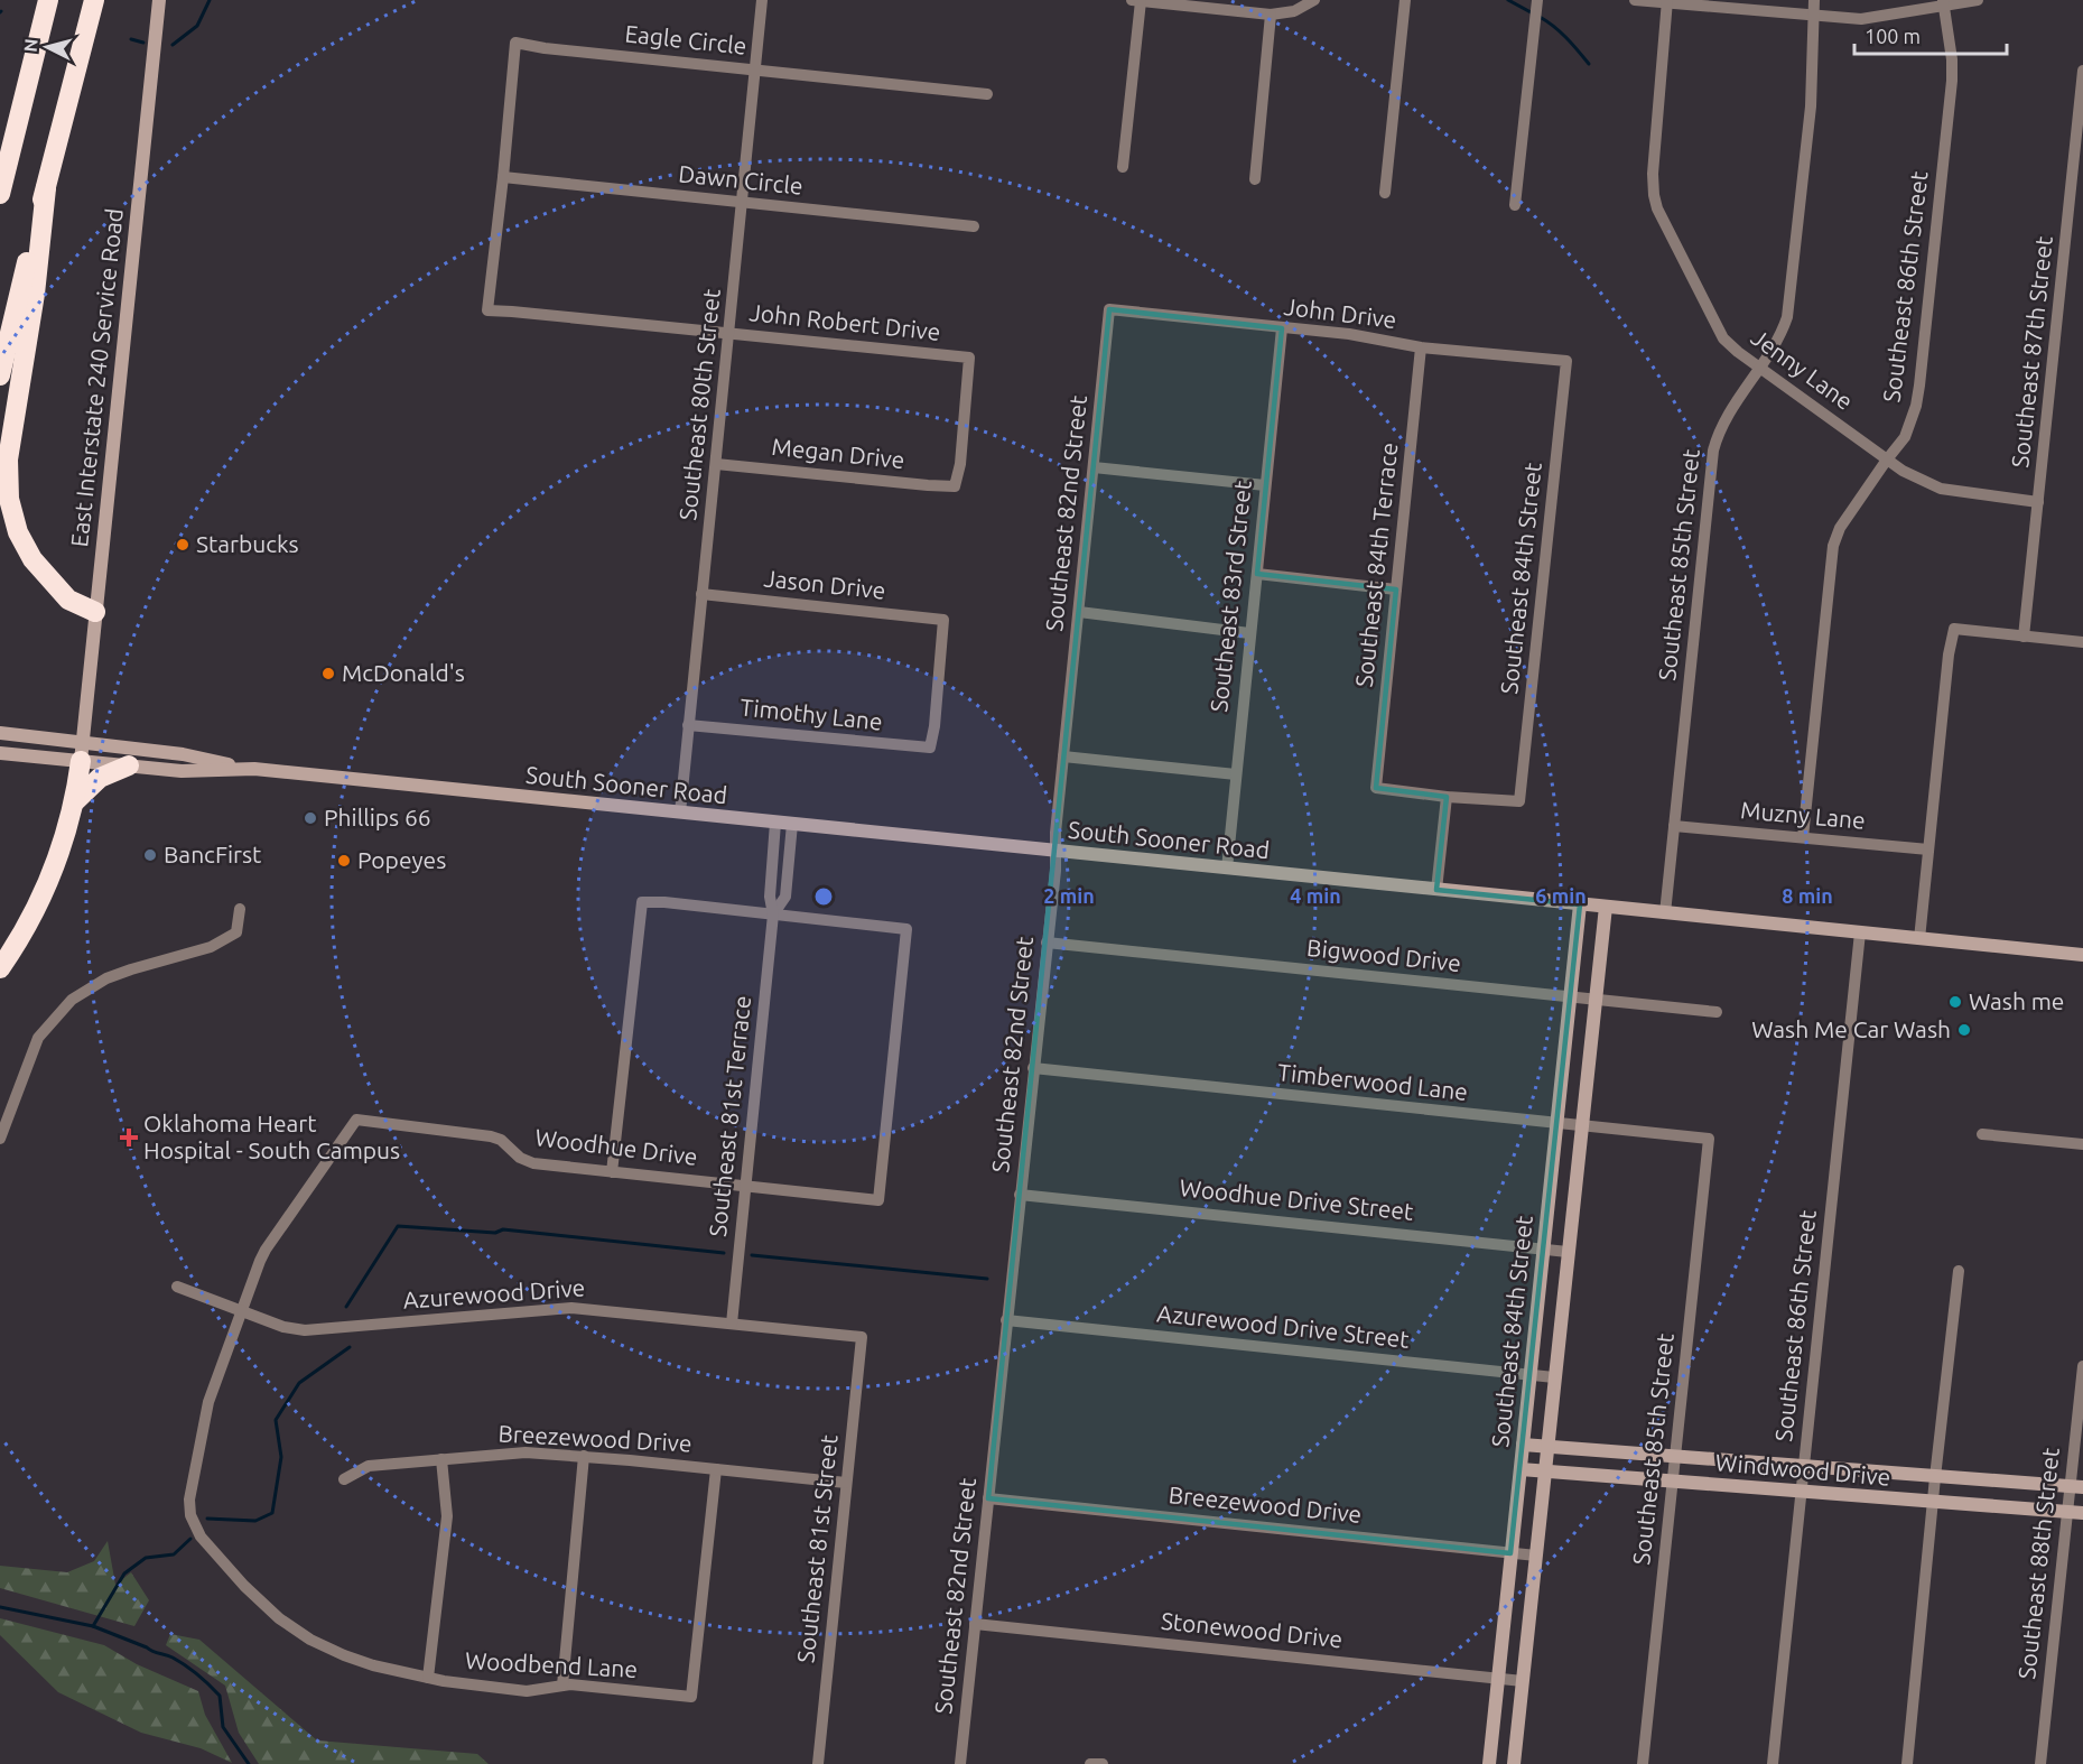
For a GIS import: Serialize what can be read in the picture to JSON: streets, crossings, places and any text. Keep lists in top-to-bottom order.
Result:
{
  "streets": {
    "street": [
      "Eagle Circle",
      "Dawn Circle",
      "Southeast 86th Street",
      "John Drive",
      "John Robert Drive",
      "Southeast 87th Street",
      "Jenny Lane",
      "East Interstate 240 Service Road",
      "Southeast 80th Street",
      "Megan Drive",
      "Southeast 82nd Street",
      "Southeast 84th Terrace",
      "Southeast 85th Street",
      "Southeast 84th Street",
      "Jason Drive",
      "Southeast 83rd Street",
      "Timothy Lane",
      "South Sooner Road",
      "Muzny Lane",
      "Bigwood Drive",
      "Timberwood Lane",
      "Southeast 81st Terrace",
      "Woodhue Drive",
      "Woodhue Drive Street",
      "Azurewood Drive",
      "Azurewood Drive Street",
      "Breezewood Drive",
      "Windwood Drive",
      "Southeast 81st Street",
      "Southeast 88th Street",
      "Stonewood Drive",
      "Woodbend Lane"
    ]
  },
  "crossings": [
    ["Eagle Circle", "Dawn Circle"],
    ["Eagle Circle", "John Robert Drive"],
    ["Eagle Circle", "Southeast 80th Street"],
    ["Dawn Circle", "John Robert Drive"],
    ["Dawn Circle", "Southeast 80th Street"],
    ["Southeast 86th Street", "Jenny Lane"],
    ["Southeast 86th Street", "South Sooner Road"],
    ["Southeast 86th Street", "Muzny Lane"],
    ["Southeast 86th Street", "Windwood Drive"],
    ["John Drive", "Southeast 82nd Street"],
    ["John Drive", "Southeast 84th Terrace"],
    ["John Drive", "Southeast 84th Street"],
    ["John Drive", "Southeast 83rd Street"],
    ["John Robert Drive", "Southeast 80th Street"],
    ["John Robert Drive", "Megan Drive"],
    ["Southeast 87th Street", "Jenny Lane"],
    ["Jenny Lane", "Southeast 85th Street"],
    ["East Interstate 240 Service Road", "South Sooner Road"],
    ["Southeast 80th Street", "Megan Drive"],
    ["Southeast 80th Street", "Jason Drive"],
    ["Southeast 80th Street", "Timothy Lane"],
    ["Southeast 80th Street", "South Sooner Road"],
    ["Southeast 82nd Street", "South Sooner Road"],
    ["Southeast 82nd Street", "Bigwood Drive"],
    ["Southeast 82nd Street", "Timberwood Lane"],
    ["Southeast 82nd Street", "Woodhue Drive Street"],
    ["Southeast 82nd Street", "Azurewood Drive Street"],
    ["Southeast 82nd Street", "Breezewood Drive"],
    ["Southeast 82nd Street", "Stonewood Drive"],
    ["Southeast 84th Terrace", "Southeast 84th Street"],
    ["Southeast 85th Street", "South Sooner Road"],
    ["Southeast 85th Street", "Muzny Lane"],
    ["Southeast 85th Street", "Timberwood Lane"],
    ["Southeast 85th Street", "Windwood Drive"],
    ["Southeast 84th Street", "South Sooner Road"],
    ["Southeast 84th Street", "Bigwood Drive"],
    ["Southeast 84th Street", "Timberwood Lane"],
    ["Southeast 84th Street", "Woodhue Drive Street"],
    ["Southeast 84th Street", "Azurewood Drive Street"],
    ["Southeast 84th Street", "Breezewood Drive"],
    ["Southeast 84th Street", "Windwood Drive"],
    ["Southeast 84th Street", "Stonewood Drive"],
    ["Jason Drive", "Timothy Lane"],
    ["Southeast 83rd Street", "South Sooner Road"],
    ["South Sooner Road", "Southeast 81st Terrace"],
    ["Southeast 81st Terrace", "Woodhue Drive"],
    ["Southeast 81st Terrace", "Azurewood Drive"],
    ["Woodhue Drive", "Woodbend Lane"],
    ["Azurewood Drive", "Southeast 81st Street"],
    ["Azurewood Drive", "Woodbend Lane"],
    ["Breezewood Drive", "Southeast 81st Street"],
    ["Breezewood Drive", "Woodbend Lane"],
    ["Windwood Drive", "Southeast 88th Street"]
  ],
  "places": {
    "other": [
      "Starbucks",
      "McDonald's",
      "Phillips 66",
      "BancFirst",
      "Popeyes",
      "Wash me",
      "Wash Me Car Wash"
    ],
    "health": ["Oklahoma Heart Hospital - South Campus"]
  },
  "scale_bar": "100 m",
  "north": "left",
  "rings": [
    "2 min",
    "4 min",
    "6 min",
    "8 min"
  ]
}
